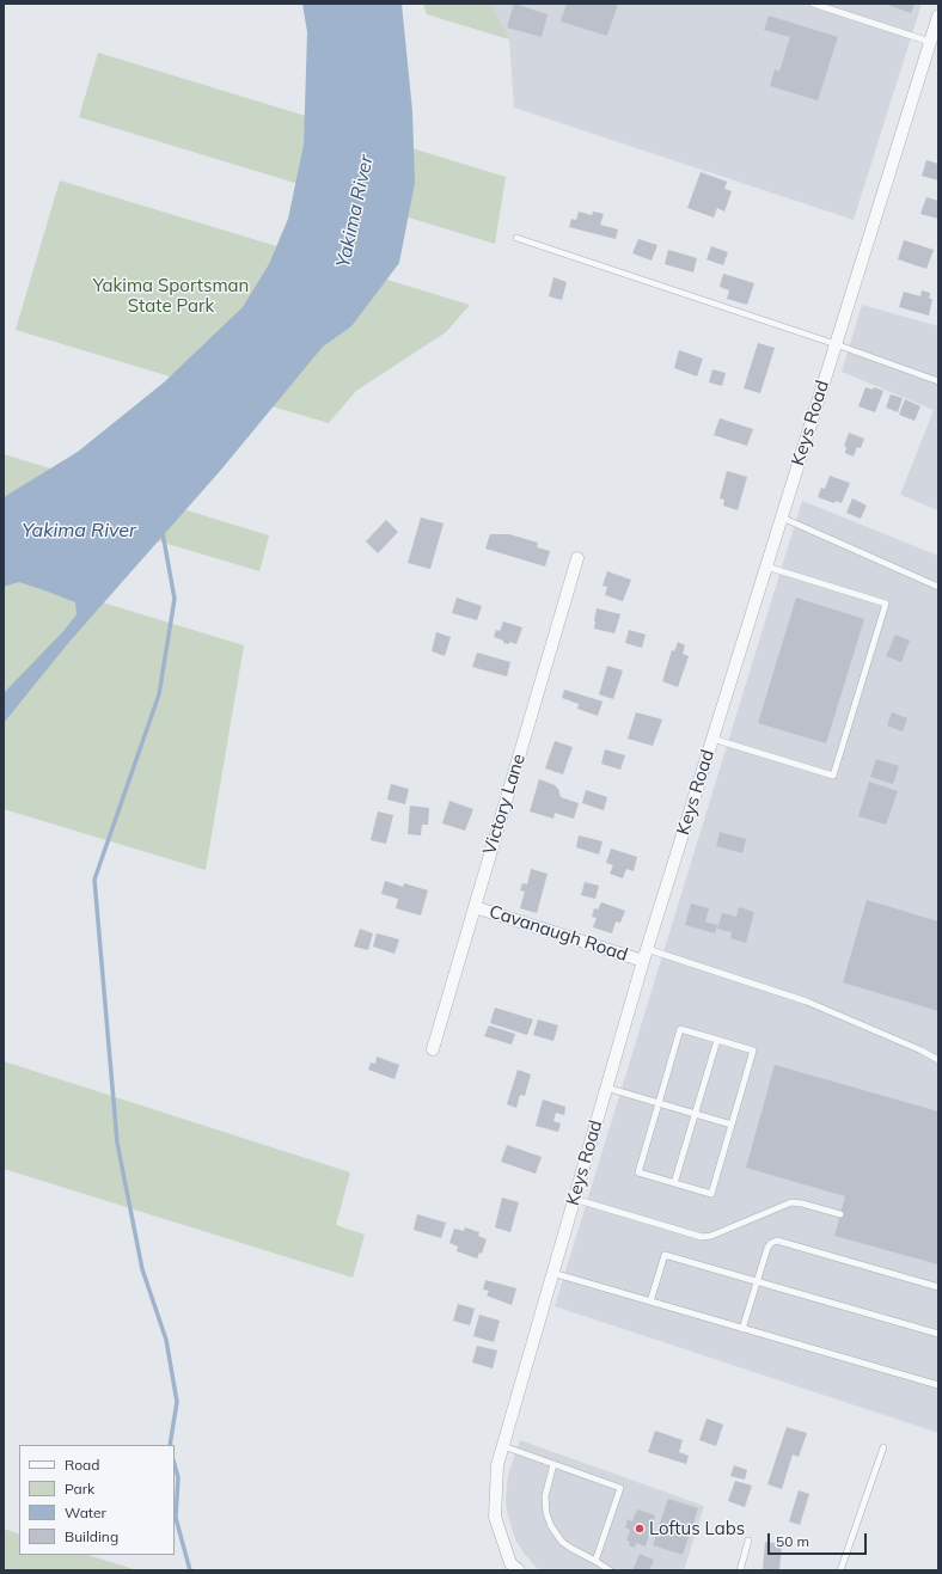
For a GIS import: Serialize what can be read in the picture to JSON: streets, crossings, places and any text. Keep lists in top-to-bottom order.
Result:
{
  "streets": {
    "street": ["Keys Road", "Victory Lane", "Cavanaugh Road"]
  },
  "crossings": [
    ["Keys Road", "Cavanaugh Road"],
    ["Victory Lane", "Cavanaugh Road"]
  ],
  "water": ["Yakima River"],
  "parks": ["Yakima Sportsman State Park"],
  "places": ["Loftus Labs"],
  "legend": [
    "Road",
    "Park",
    "Water",
    "Building"
  ],
  "scale_bar": "50 m"
}
